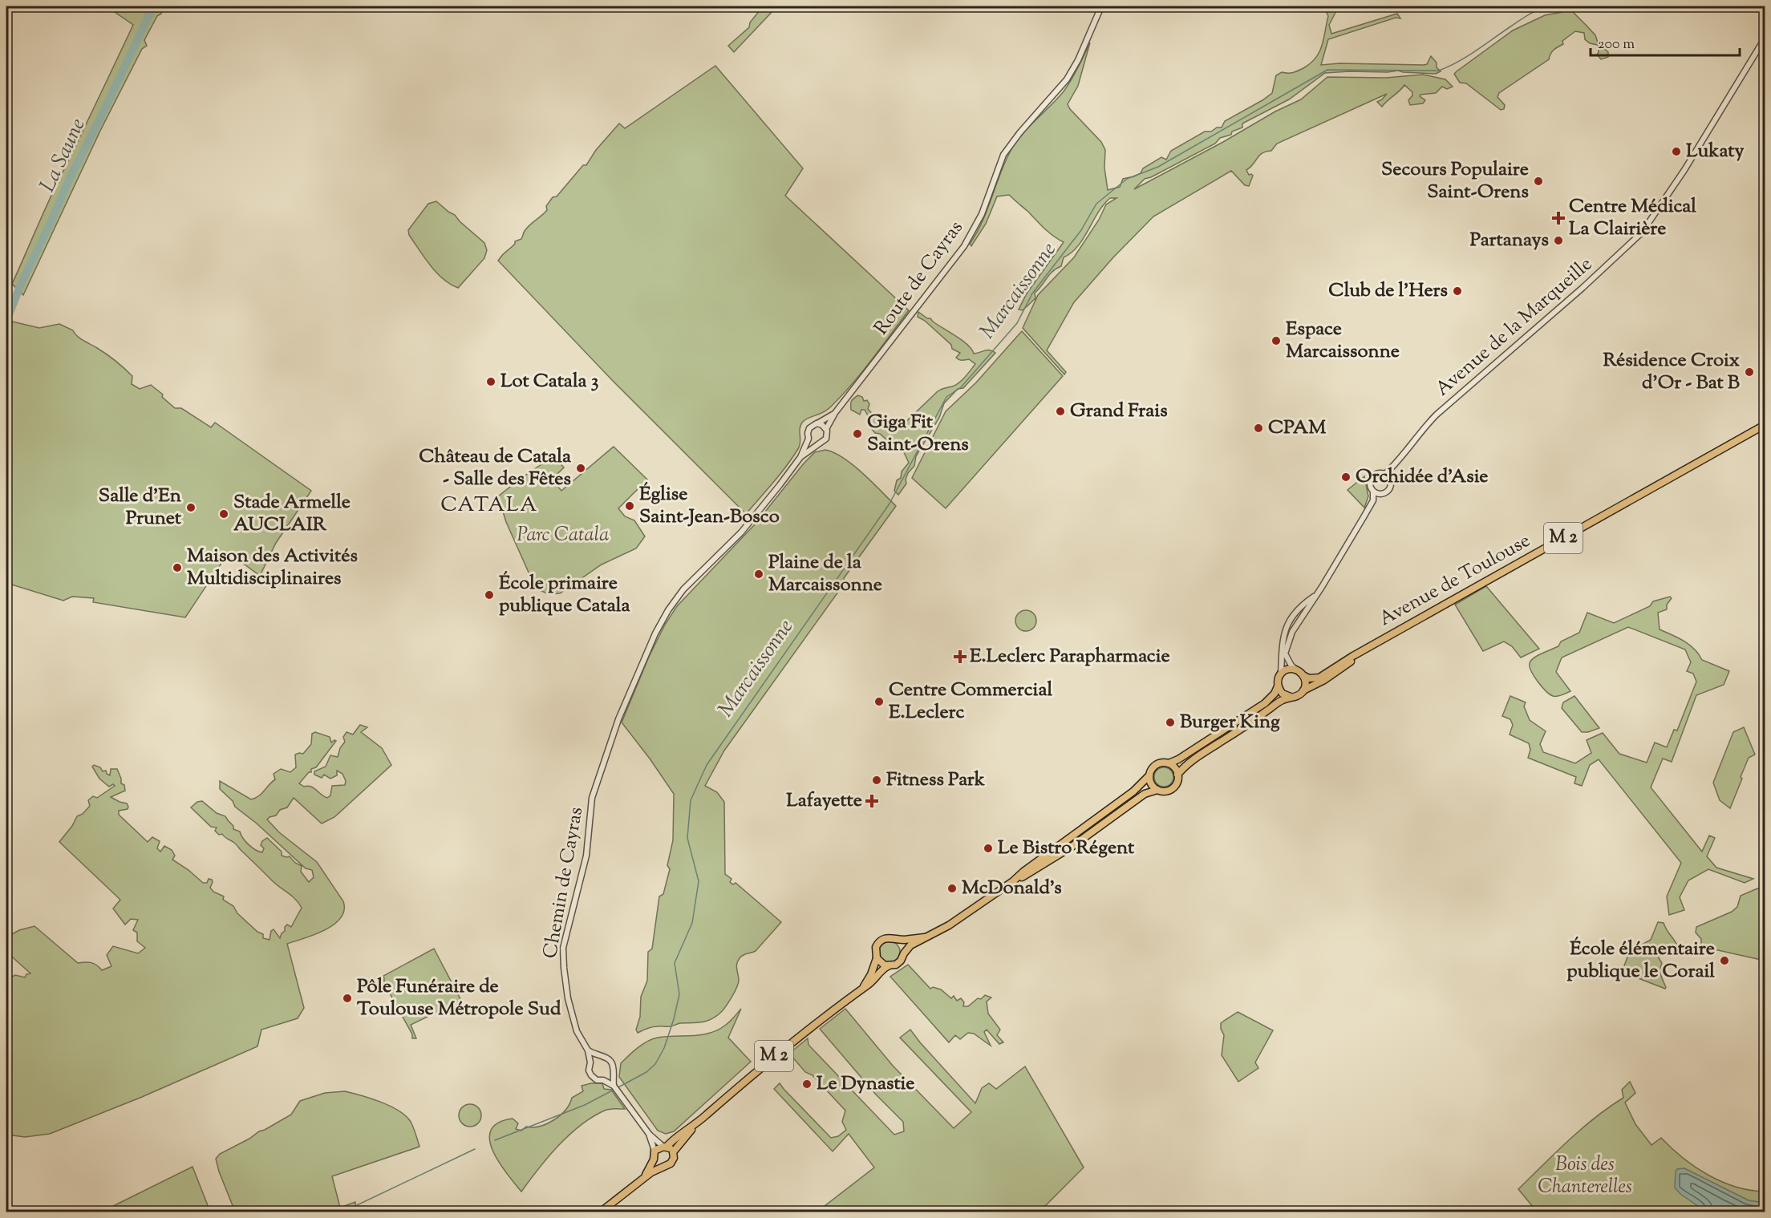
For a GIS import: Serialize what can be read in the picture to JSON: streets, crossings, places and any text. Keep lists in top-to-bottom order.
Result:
{
  "streets": {
    "main road": ["M 2", "Avenue de Toulouse"],
    "street": ["Route de Cayras", "Avenue de la Marqueille", "Chemin de Cayras"]
  },
  "crossings": [
    ["Route de Cayras", "Chemin de Cayras"],
    ["M 2", "Chemin de Cayras"]
  ],
  "districts": ["CATALA"],
  "water": ["La Saune", "Marcaissonne"],
  "parks": ["Parc Catala", "Bois des Chanterelles"],
  "places": {
    "other": [
      "Lukaty",
      "Secours Populaire Saint-Orens",
      "Partanays",
      "Club de l’Hers",
      "Espace Marcaissonne",
      "Résidence Croix d'Or - Bat B",
      "Lot Catala 3",
      "Grand Frais",
      "CPAM",
      "Giga Fit Saint-Orens",
      "Château de Catala - Salle des Fêtes",
      "Orchidée d'Asie",
      "Église Saint-Jean-Bosco",
      "Salle d'En Prunet",
      "Stade Armelle AUCLAIR",
      "Maison des Activités Multidisciplinaires",
      "Plaine de la Marcaissonne",
      "École primaire publique Catala",
      "Centre Commercial E.Leclerc",
      "Burger King",
      "Fitness Park",
      "Le Bistro Régent",
      "McDonald's",
      "École élémentaire publique le Corail",
      "Pôle Funéraire de Toulouse Métropole Sud",
      "Le Dynastie"
    ],
    "health": ["Centre Médical La Clairière", "E.Leclerc Parapharmacie", "Lafayette"]
  },
  "scale_bar": "200 m"
}
